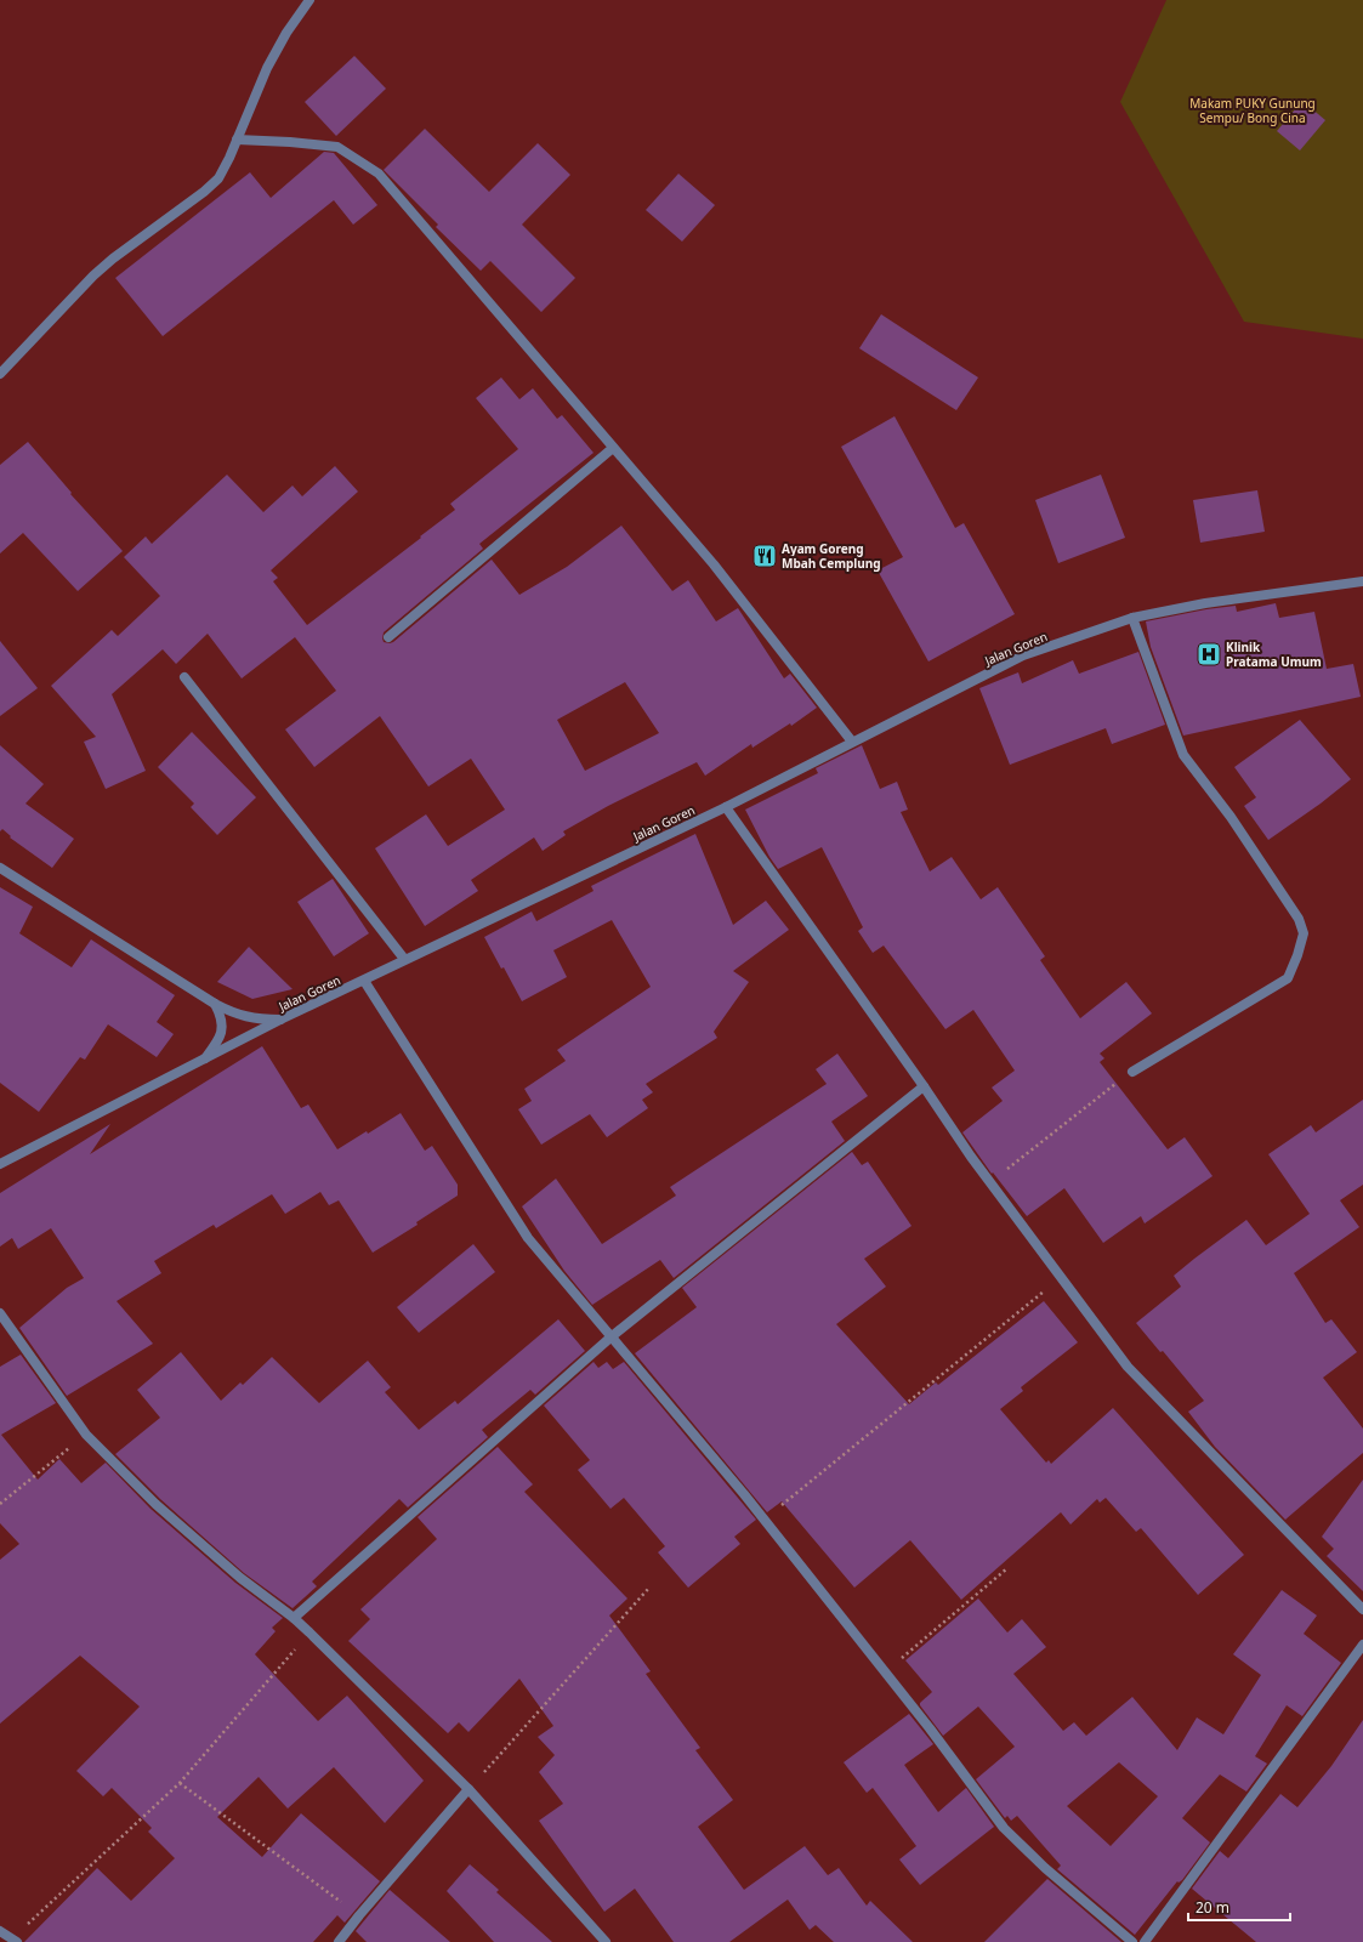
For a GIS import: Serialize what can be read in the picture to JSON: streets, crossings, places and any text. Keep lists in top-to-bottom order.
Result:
{
  "streets": {
    "street": ["Jalan Goren"]
  },
  "parks": ["Makam PUKY Gunung Sempu/ Bong Cina"],
  "places": {
    "restaurant": ["Ayam Goreng Mbah Cemplung"],
    "hospital": ["Klinik Pratama Umum"]
  },
  "scale_bar": "20 m"
}
